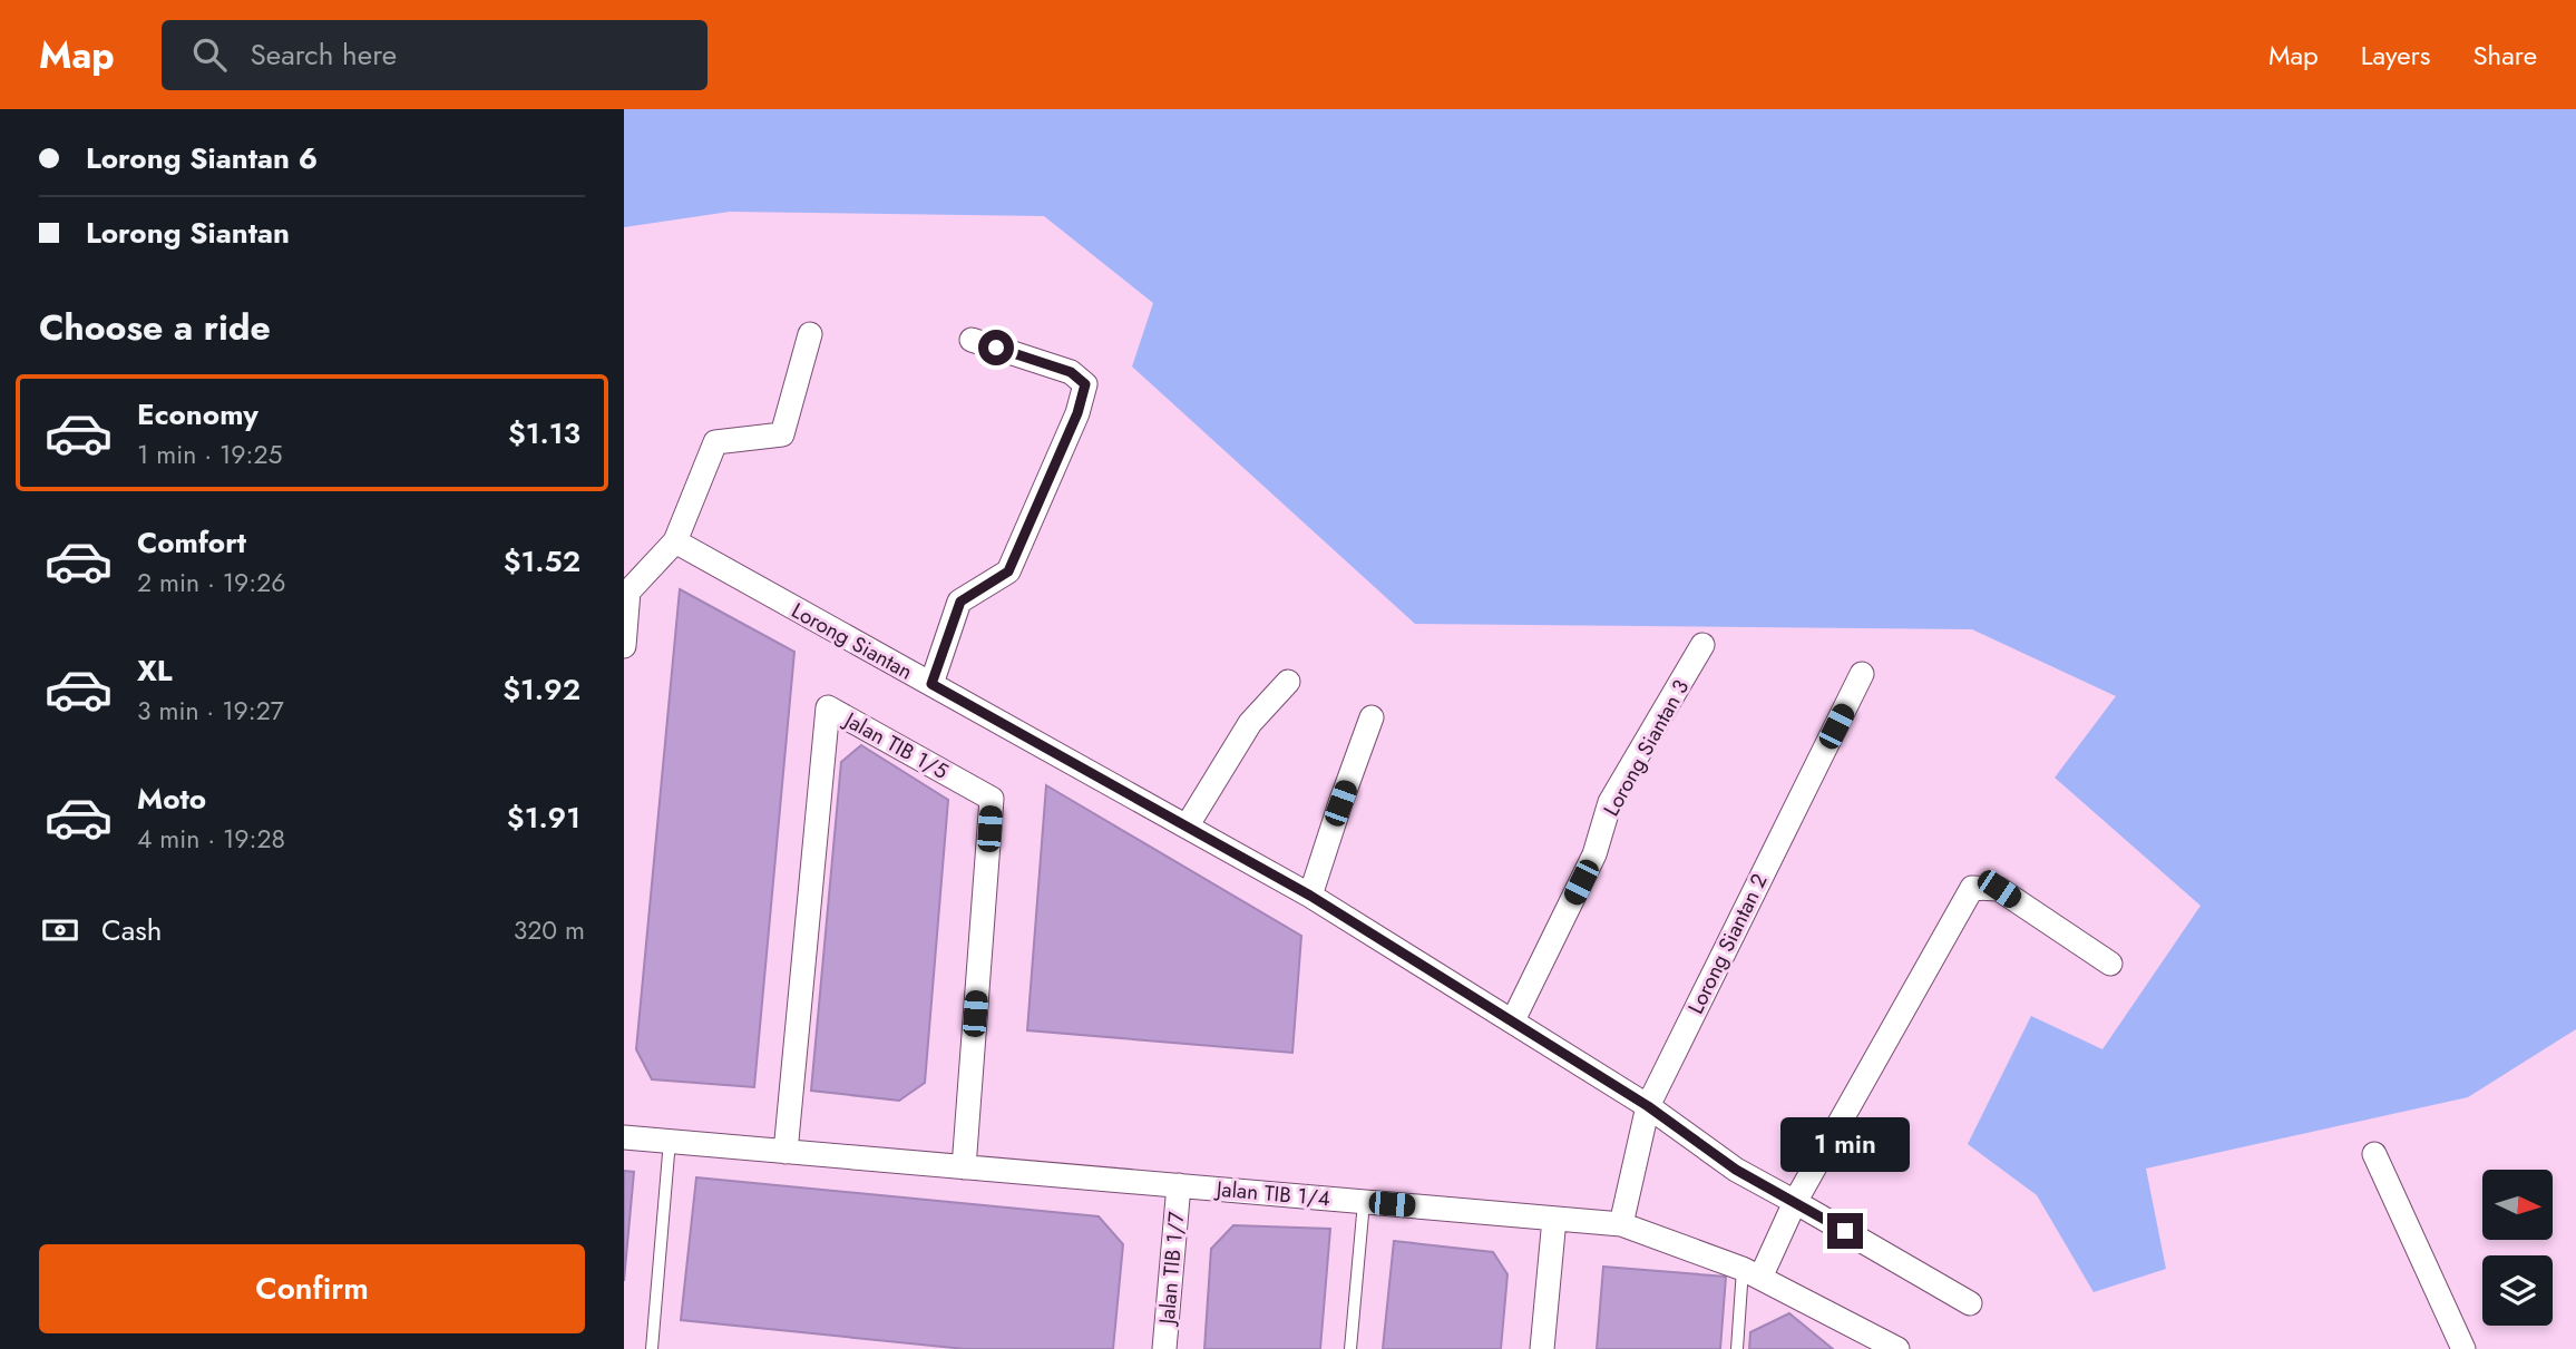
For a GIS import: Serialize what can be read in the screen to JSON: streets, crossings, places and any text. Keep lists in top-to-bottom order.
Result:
{
  "streets": {
    "street": [
      "Lorong Siantan",
      "Jalan TIB 1/5",
      "Lorong Siantan 3",
      "Lorong Siantan 2",
      "Jalan TIB 1/4",
      "Jalan TIB 1/7"
    ]
  },
  "crossings": [
    ["Lorong Siantan", "Lorong Siantan 3"],
    ["Lorong Siantan", "Lorong Siantan 2"],
    ["Jalan TIB 1/5", "Jalan TIB 1/4"],
    ["Lorong Siantan 2", "Jalan TIB 1/4"],
    ["Jalan TIB 1/4", "Jalan TIB 1/7"]
  ],
  "north": "right",
  "page": {
    "header": "Map",
    "search": "Search here",
    "nav": ["Map", "Layers", "Share"],
    "banner": ["Lorong Siantan 6", "Lorong Siantan"],
    "heading": "Choose a ride",
    "list": [
      {
        "name": "Economy",
        "note": "1 min · 19:25",
        "value": "$1.13"
      },
      {
        "name": "Comfort",
        "note": "2 min · 19:26",
        "value": "$1.52"
      },
      {
        "name": "XL",
        "note": "3 min · 19:27",
        "value": "$1.92"
      },
      {
        "name": "Moto",
        "note": "4 min · 19:28",
        "value": "$1.91"
      }
    ],
    "pay": ["Cash", "320 m"],
    "bubble": "1 min",
    "buttons": "Confirm"
  }
}
